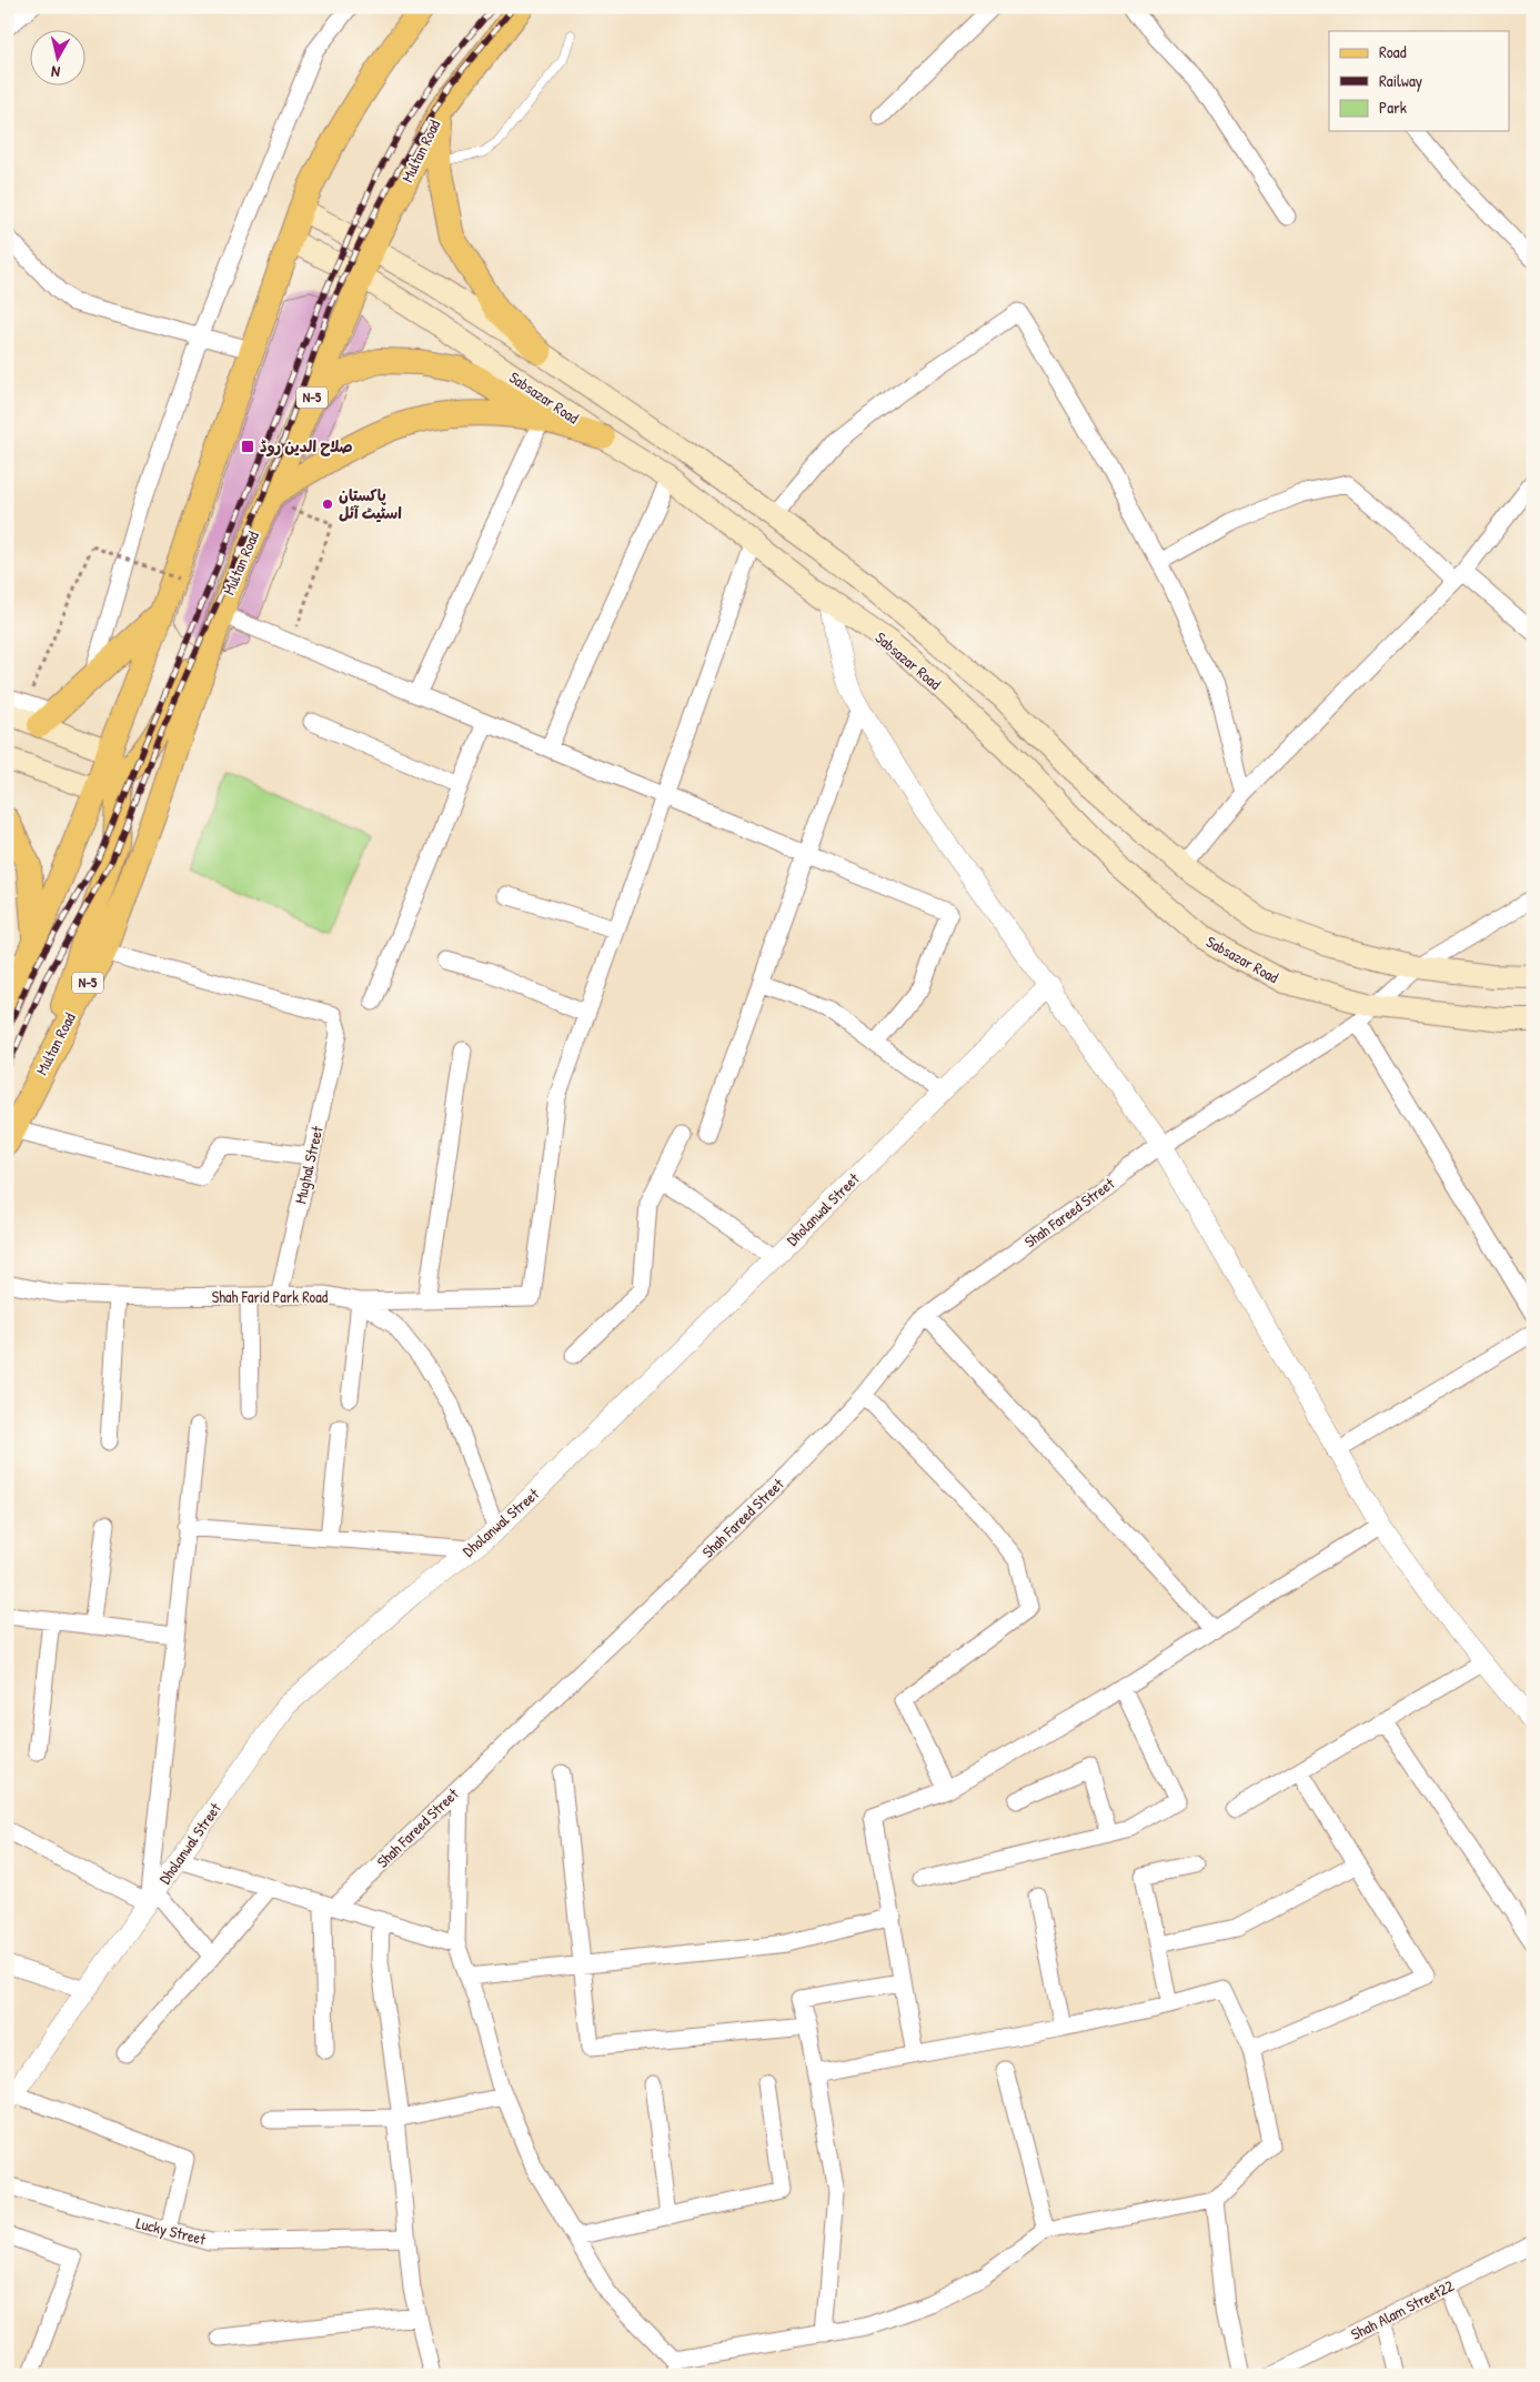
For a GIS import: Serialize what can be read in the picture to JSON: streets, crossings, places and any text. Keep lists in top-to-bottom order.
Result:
{
  "streets": {
    "main road": ["Multan Road", "N-5", "Sabsazar Road"],
    "street": [
      "Mughal Street",
      "Dholanwal Street",
      "Shah Fareed Street",
      "Shah Farid Park Road",
      "Lucky Street",
      "Shah Alam Street22"
    ]
  },
  "crossings": [
    ["Multan Road", "Sabsazar Road"],
    ["Multan Road", "Mughal Street"],
    ["Sabsazar Road", "Shah Fareed Street"],
    ["Mughal Street", "Shah Farid Park Road"],
    ["Dholanwal Street", "Shah Farid Park Road"]
  ],
  "places": {
    "transit": ["صلاح الدین روڈ"],
    "other": ["پاکستان اسٹیٹ آئل"]
  },
  "legend": ["Road", "Railway", "Park"],
  "north": "bottom"
}
